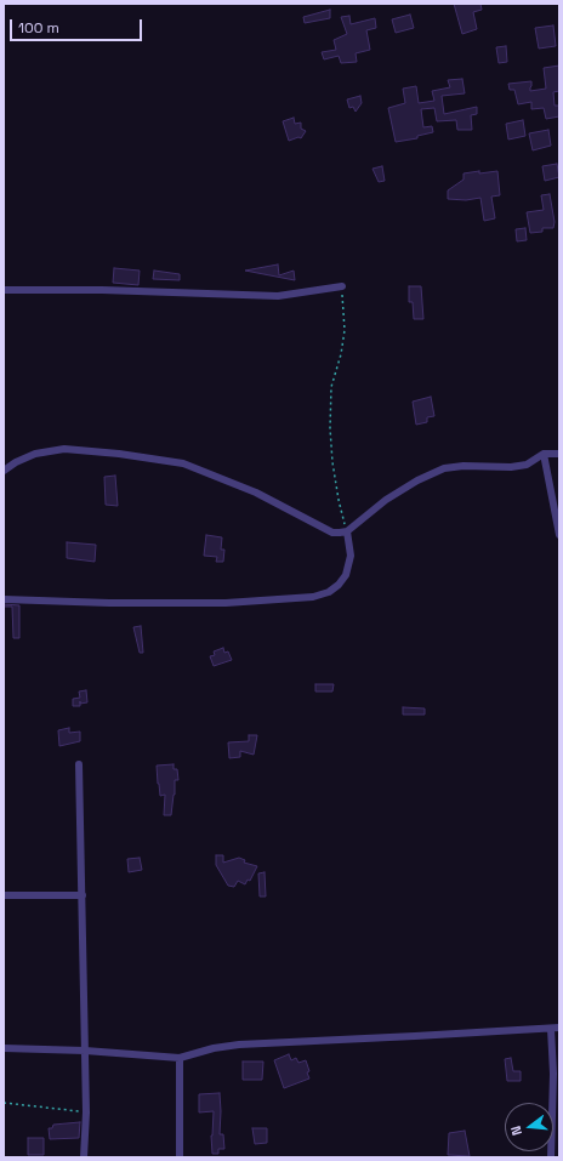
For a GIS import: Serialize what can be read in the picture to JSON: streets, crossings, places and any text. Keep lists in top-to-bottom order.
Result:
{
  "scale_bar": "100 m",
  "north": "left"
}
